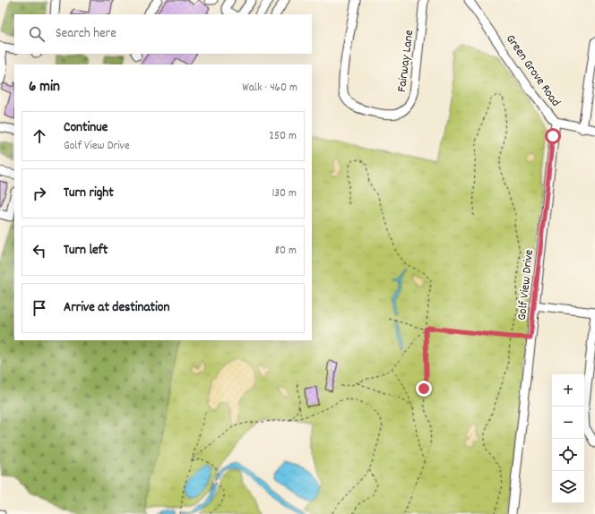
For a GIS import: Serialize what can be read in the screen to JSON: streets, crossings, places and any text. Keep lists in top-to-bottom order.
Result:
{
  "streets": {
    "street": ["Fairway Lane", "Green Grove Road", "Golf View Drive"]
  },
  "crossings": [
    ["Green Grove Road", "Golf View Drive"]
  ],
  "page": {
    "search": "Search here",
    "heading": ["6 min", "Walk · 460 m"],
    "list": [
      ["Continue", "Golf View Drive", "250 m"],
      ["Turn right", "130 m"],
      ["Turn left", "80 m"],
      "Arrive at destination"
    ],
    "map_buttons": ["+", "−"]
  }
}
